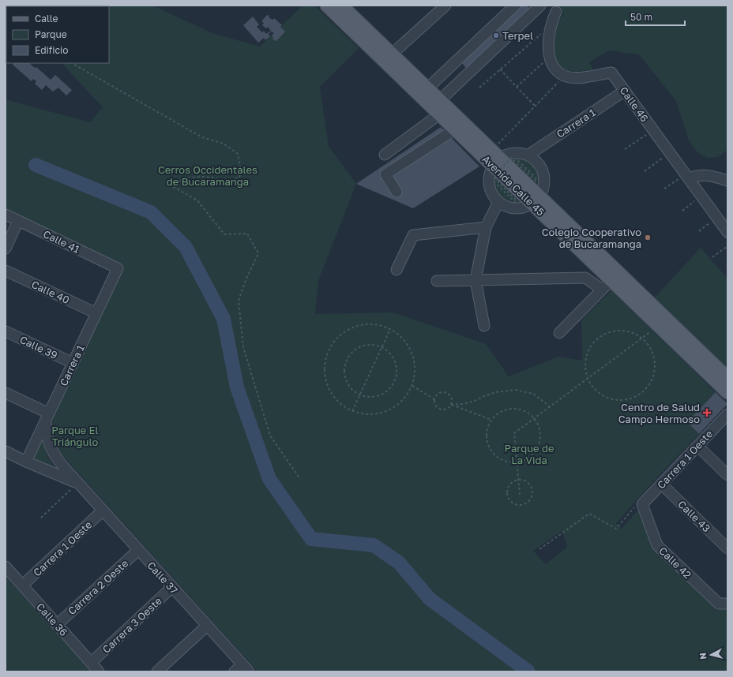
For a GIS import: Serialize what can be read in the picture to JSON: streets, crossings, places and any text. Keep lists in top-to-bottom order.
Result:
{
  "streets": {
    "main road": ["Avenida Calle 45"],
    "street": [
      "Calle 46",
      "Carrera 1",
      "Calle 41",
      "Calle 40",
      "Calle 39",
      "Carrera 1 Oeste",
      "Calle 43",
      "Calle 42",
      "Calle 37",
      "Carrera 2 Oeste",
      "Calle 36",
      "Carrera 3 Oeste"
    ]
  },
  "crossings": [
    ["Calle 46", "Carrera 1"],
    ["Carrera 1", "Calle 41"],
    ["Carrera 1", "Calle 40"],
    ["Carrera 1", "Calle 39"],
    ["Carrera 1", "Calle 37"],
    ["Carrera 1 Oeste", "Calle 43"],
    ["Carrera 1 Oeste", "Calle 42"],
    ["Carrera 1 Oeste", "Calle 37"],
    ["Carrera 1 Oeste", "Calle 36"],
    ["Calle 37", "Carrera 2 Oeste"],
    ["Calle 37", "Carrera 3 Oeste"],
    ["Carrera 2 Oeste", "Calle 36"],
    ["Calle 36", "Carrera 3 Oeste"]
  ],
  "parks": ["Cerros Occidentales de Bucaramanga", "Parque El Triángulo", "Parque de La Vida"],
  "places": {
    "other": ["Terpel", "Colegio Cooperativo de Bucaramanga"],
    "health": ["Centro de Salud Campo Hermoso"]
  },
  "legend": ["Calle", "Parque", "Edificio"],
  "scale_bar": "50 m",
  "north": "left"
}
